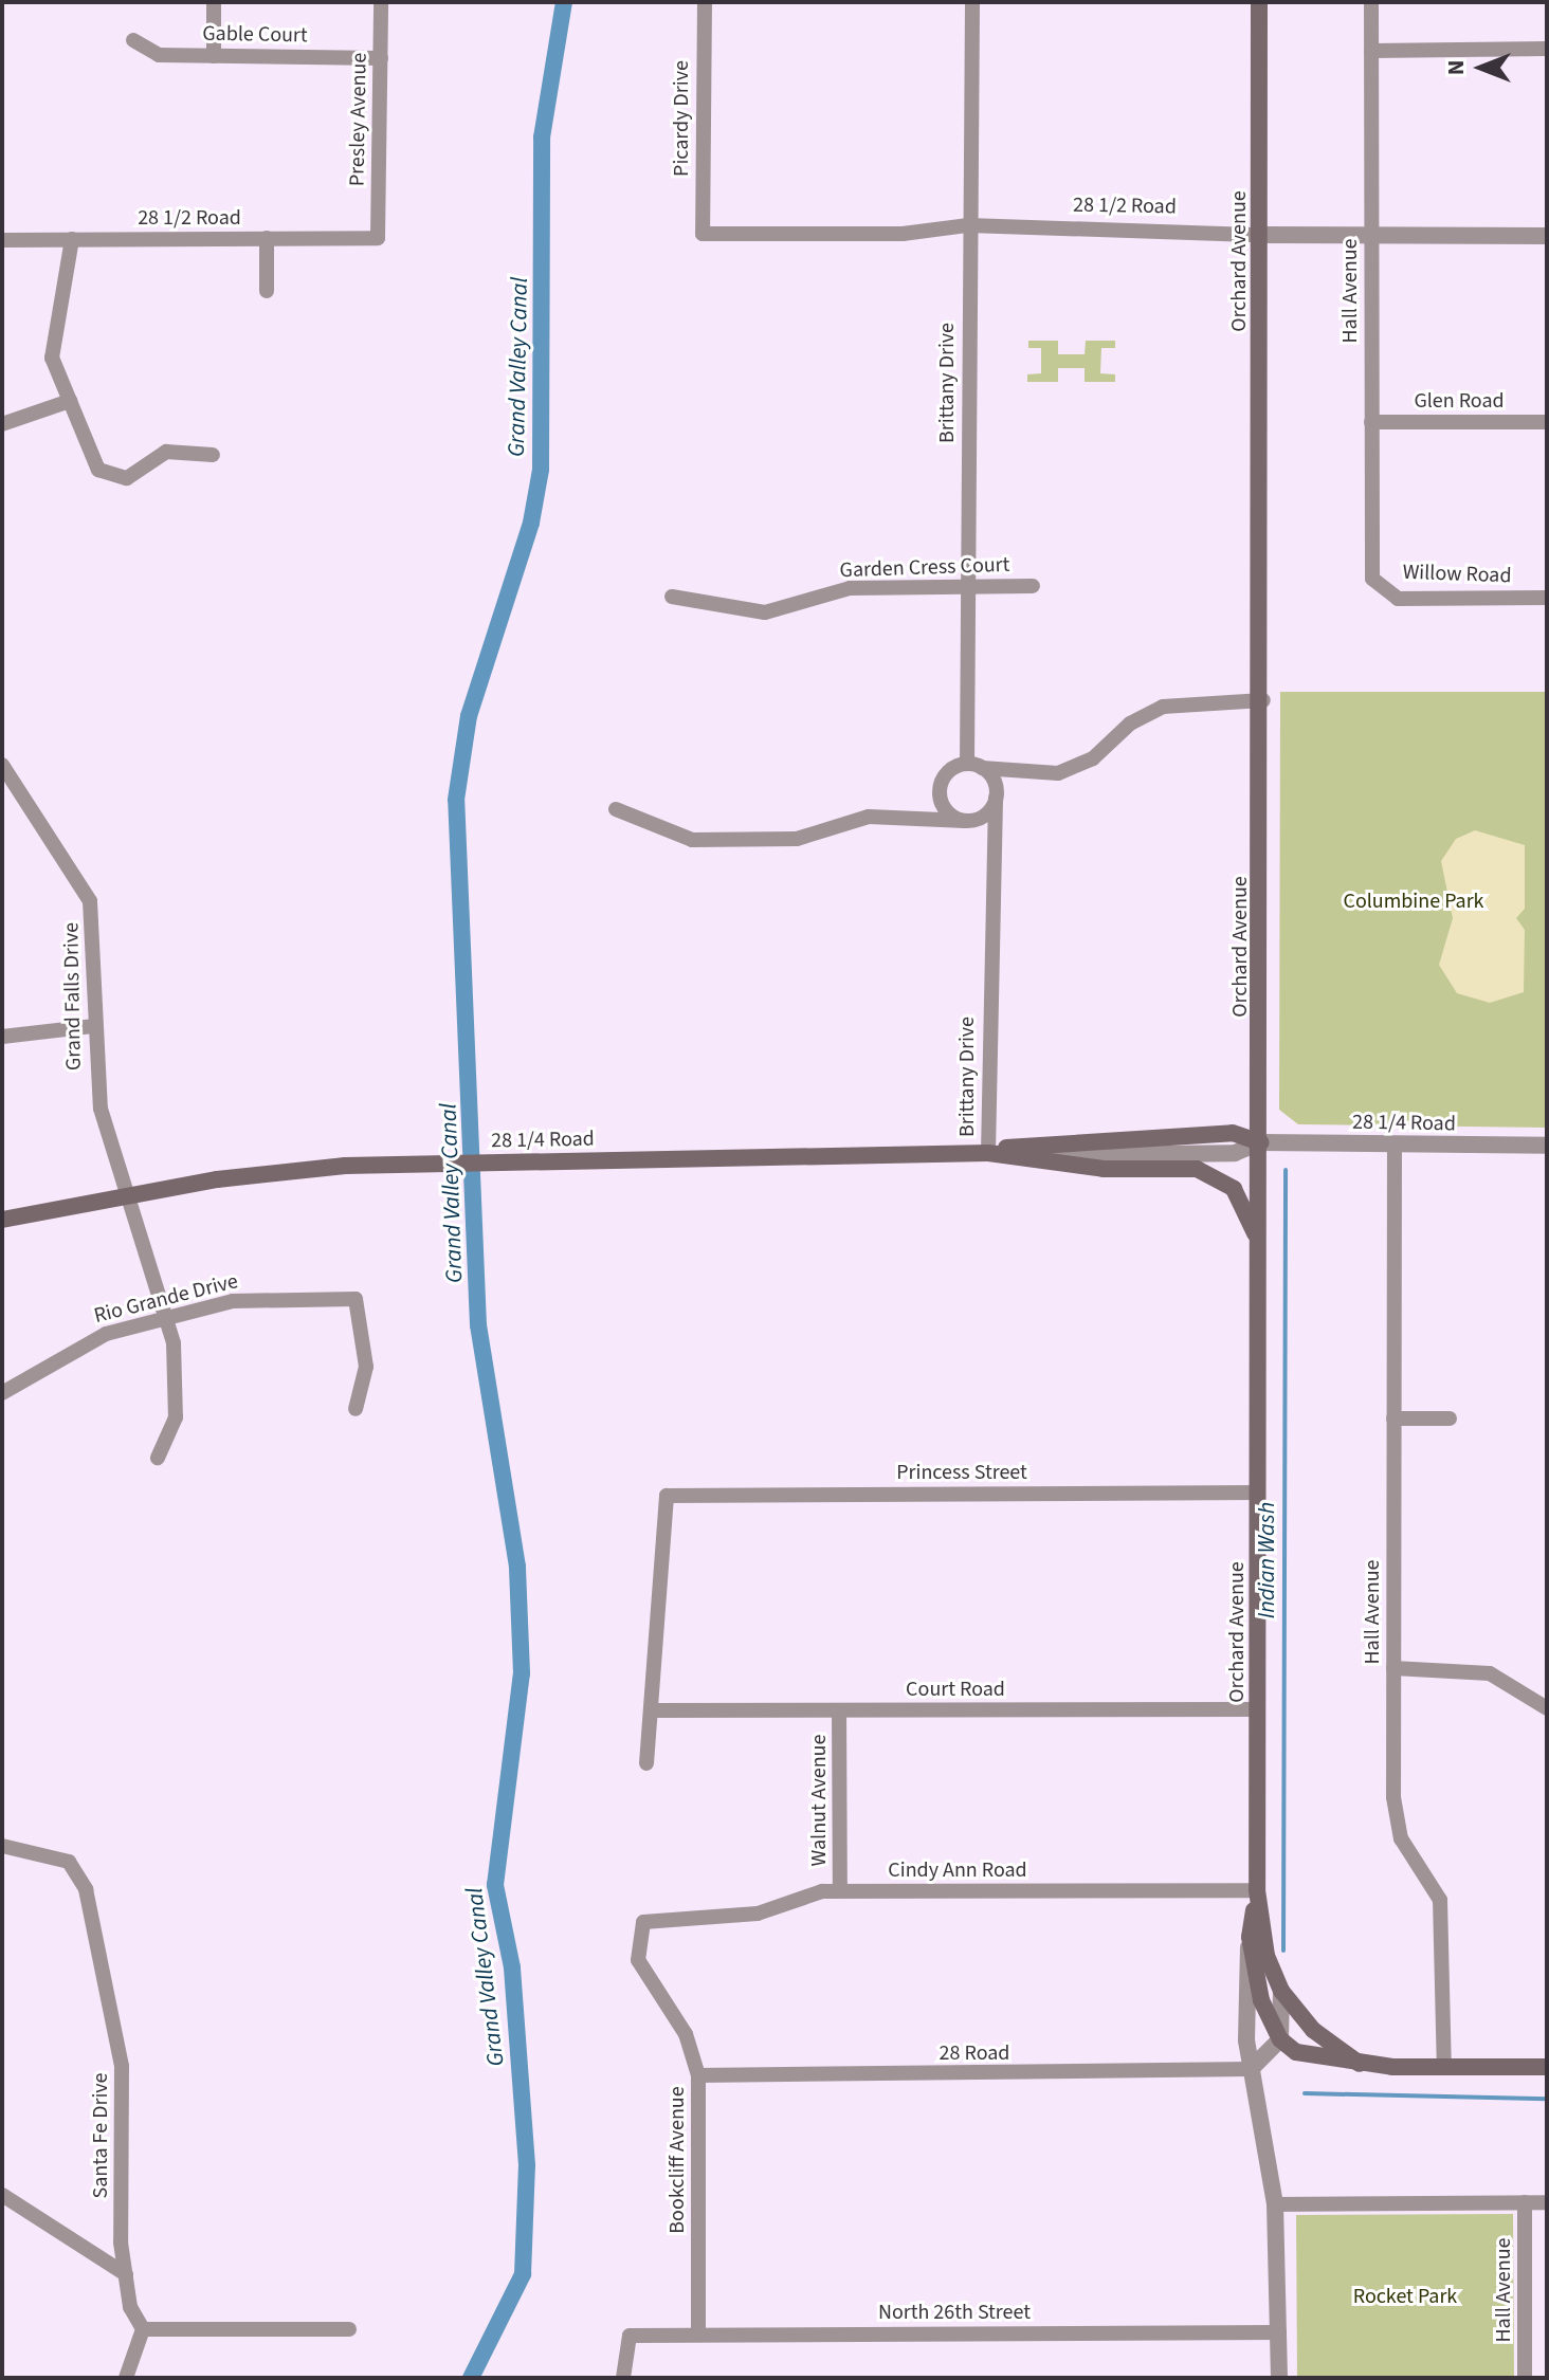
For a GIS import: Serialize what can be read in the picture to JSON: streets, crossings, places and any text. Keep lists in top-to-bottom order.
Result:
{
  "streets": {
    "main road": ["Orchard Avenue", "28 1/4 Road"],
    "street": [
      "Gable Court",
      "Picardy Drive",
      "Presley Avenue",
      "28 1/2 Road",
      "Hall Avenue",
      "Brittany Drive",
      "Glen Road",
      "Garden Cress Court",
      "Willow Road",
      "Grand Falls Drive",
      "Rio Grande Drive",
      "Princess Street",
      "Court Road",
      "Walnut Avenue",
      "Cindy Ann Road",
      "28 Road",
      "Santa Fe Drive",
      "Bookcliff Avenue",
      "North 26th Street"
    ]
  },
  "crossings": [
    ["Gable Court", "Presley Avenue"],
    ["Picardy Drive", "28 1/2 Road"],
    ["Presley Avenue", "28 1/2 Road"],
    ["28 1/2 Road", "Orchard Avenue"],
    ["28 1/2 Road", "Hall Avenue"],
    ["28 1/2 Road", "Brittany Drive"],
    ["Orchard Avenue", "28 1/4 Road"],
    ["Orchard Avenue", "Princess Street"],
    ["Orchard Avenue", "Court Road"],
    ["Orchard Avenue", "Cindy Ann Road"],
    ["Orchard Avenue", "28 Road"],
    ["Orchard Avenue", "North 26th Street"],
    ["Hall Avenue", "Glen Road"],
    ["Hall Avenue", "Willow Road"],
    ["Hall Avenue", "28 1/4 Road"],
    ["Brittany Drive", "Garden Cress Court"],
    ["Brittany Drive", "28 1/4 Road"],
    ["Grand Falls Drive", "28 1/4 Road"],
    ["Grand Falls Drive", "Rio Grande Drive"],
    ["Princess Street", "Court Road"],
    ["Court Road", "Walnut Avenue"],
    ["Walnut Avenue", "Cindy Ann Road"],
    ["Cindy Ann Road", "Bookcliff Avenue"],
    ["28 Road", "Bookcliff Avenue"],
    ["Bookcliff Avenue", "North 26th Street"]
  ],
  "water": ["Grand Valley Canal", "Indian Wash"],
  "parks": ["Columbine Park", "Rocket Park"],
  "north": "left"
}
